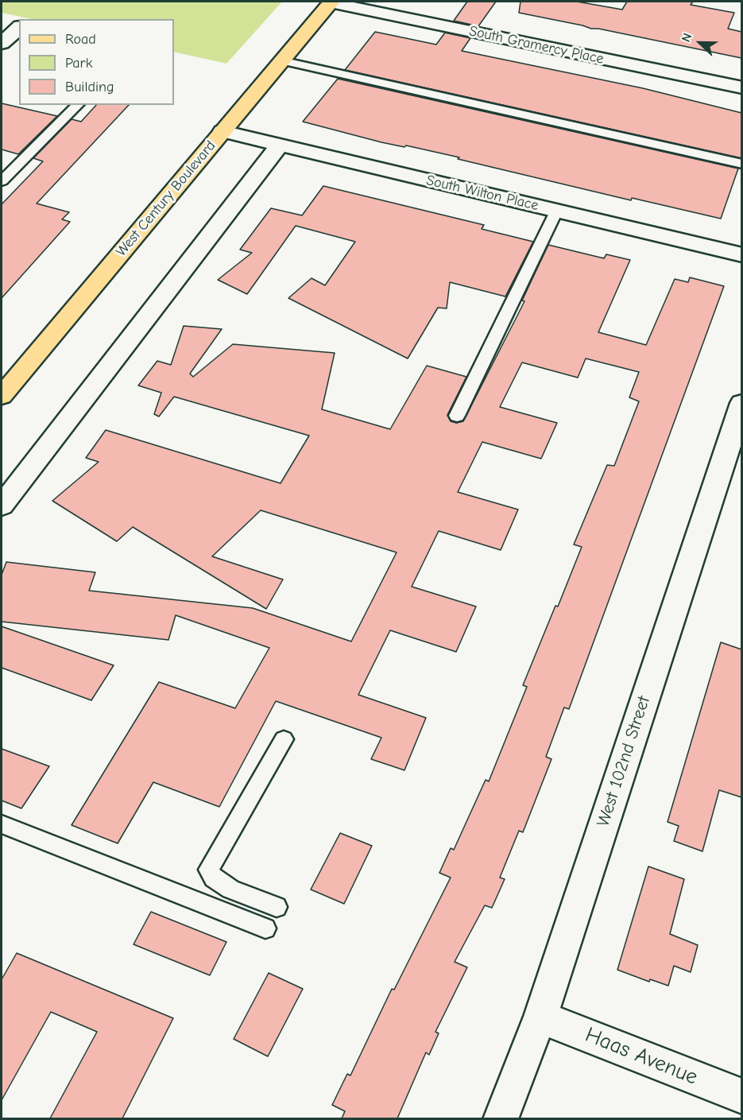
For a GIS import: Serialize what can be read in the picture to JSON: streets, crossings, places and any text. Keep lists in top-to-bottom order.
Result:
{
  "streets": {
    "main road": ["West Century Boulevard"],
    "street": [
      "South Gramercy Place",
      "South Wilton Place",
      "West 102nd Street",
      "Haas Avenue"
    ]
  },
  "crossings": [
    ["South Gramercy Place", "West Century Boulevard"],
    ["South Wilton Place", "West Century Boulevard"],
    ["West 102nd Street", "Haas Avenue"]
  ],
  "legend": ["Road", "Park", "Building"],
  "north": "left"
}
